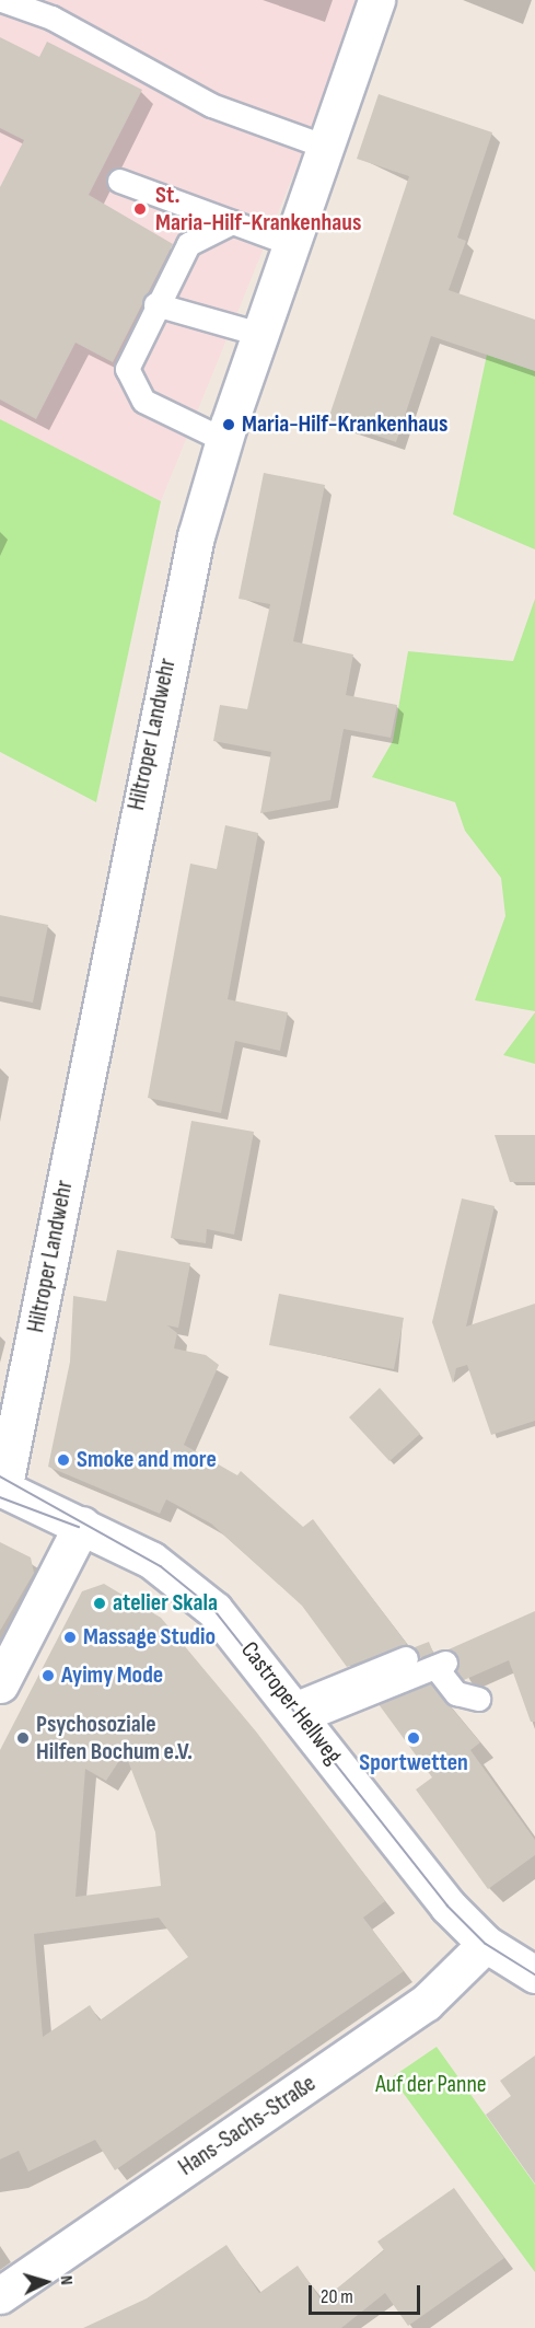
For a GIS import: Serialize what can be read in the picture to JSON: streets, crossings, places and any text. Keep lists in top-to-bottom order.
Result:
{
  "streets": {
    "street": ["Hiltroper Landwehr", "Castroper Hellweg", "Hans-Sachs-Straße"]
  },
  "crossings": [
    ["Hiltroper Landwehr", "Castroper Hellweg"],
    ["Castroper Hellweg", "Hans-Sachs-Straße"]
  ],
  "parks": ["Auf der Panne"],
  "places": [
    "St. Maria-Hilf-Krankenhaus",
    "Maria-Hilf-Krankenhaus",
    "Smoke and more",
    "atelier Skala",
    "Massage Studio",
    "Ayimy Mode",
    "Psychosoziale Hilfen Bochum e.V.",
    "Sportwetten"
  ],
  "scale_bar": "20 m",
  "north": "right"
}
